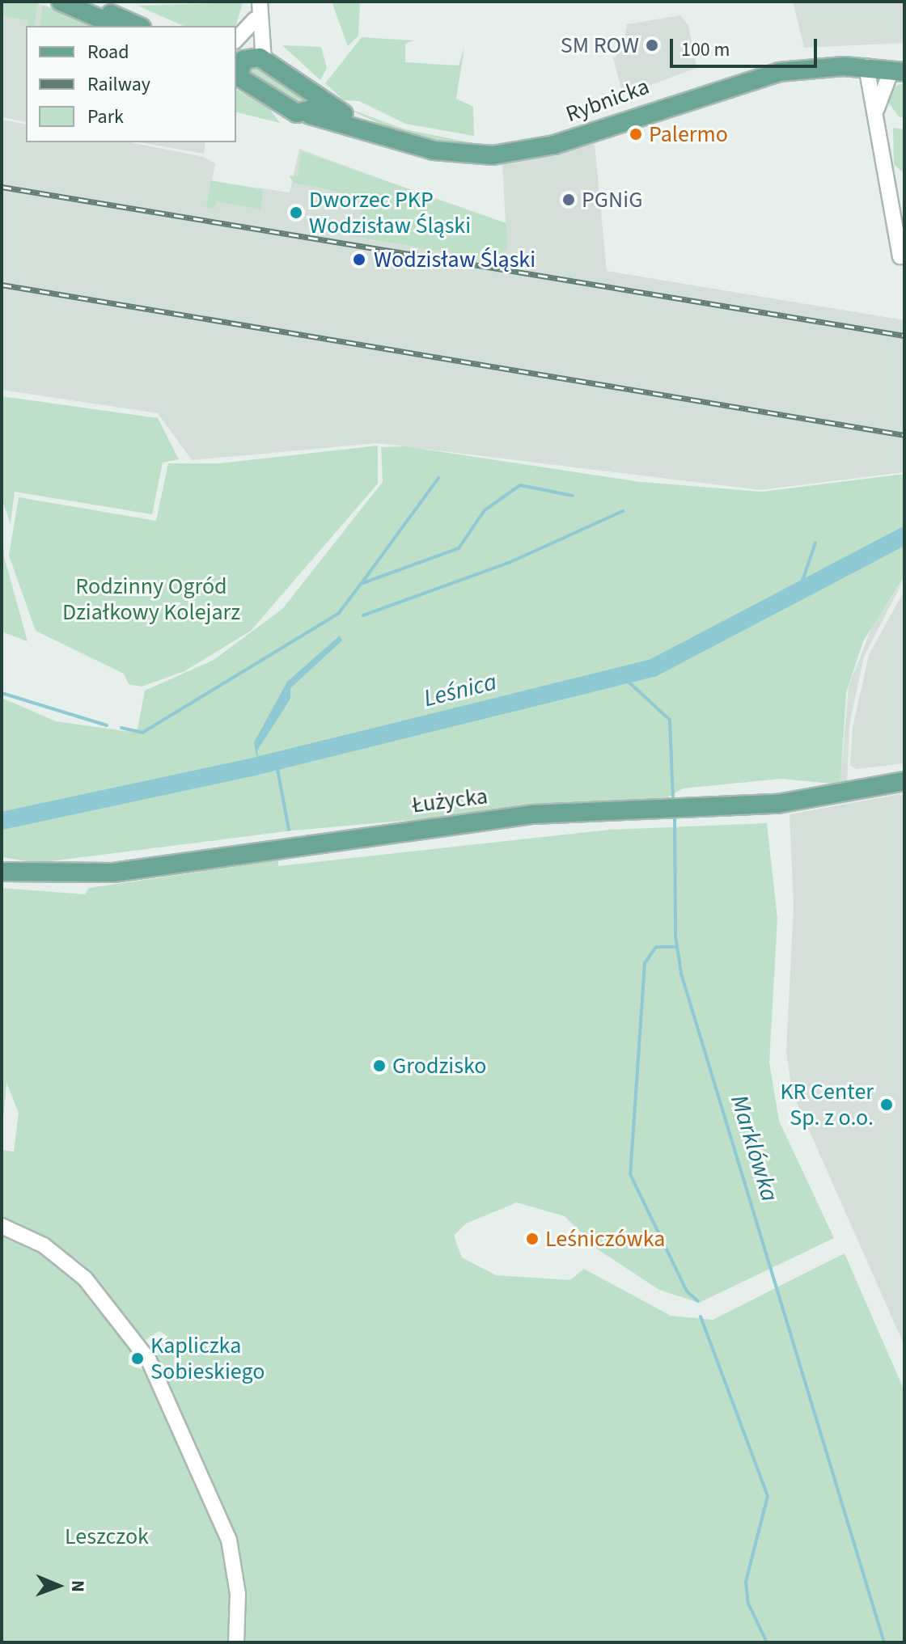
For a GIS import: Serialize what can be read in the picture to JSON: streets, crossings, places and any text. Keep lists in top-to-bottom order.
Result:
{
  "streets": {
    "main road": ["Rybnicka", "Łużycka"]
  },
  "water": ["Leśnica", "Marklówka"],
  "parks": ["Rodzinny Ogród Działkowy Kolejarz", "Leszczok"],
  "places": [
    "SM ROW",
    "Palermo",
    "PGNiG",
    "Dworzec PKP Wodzisław Śląski",
    "Wodzisław Śląski",
    "Grodzisko",
    "KR Center Sp. z o.o.",
    "Leśniczówka",
    "Kapliczka Sobieskiego"
  ],
  "legend": ["Road", "Railway", "Park"],
  "scale_bar": "100 m",
  "north": "right"
}
